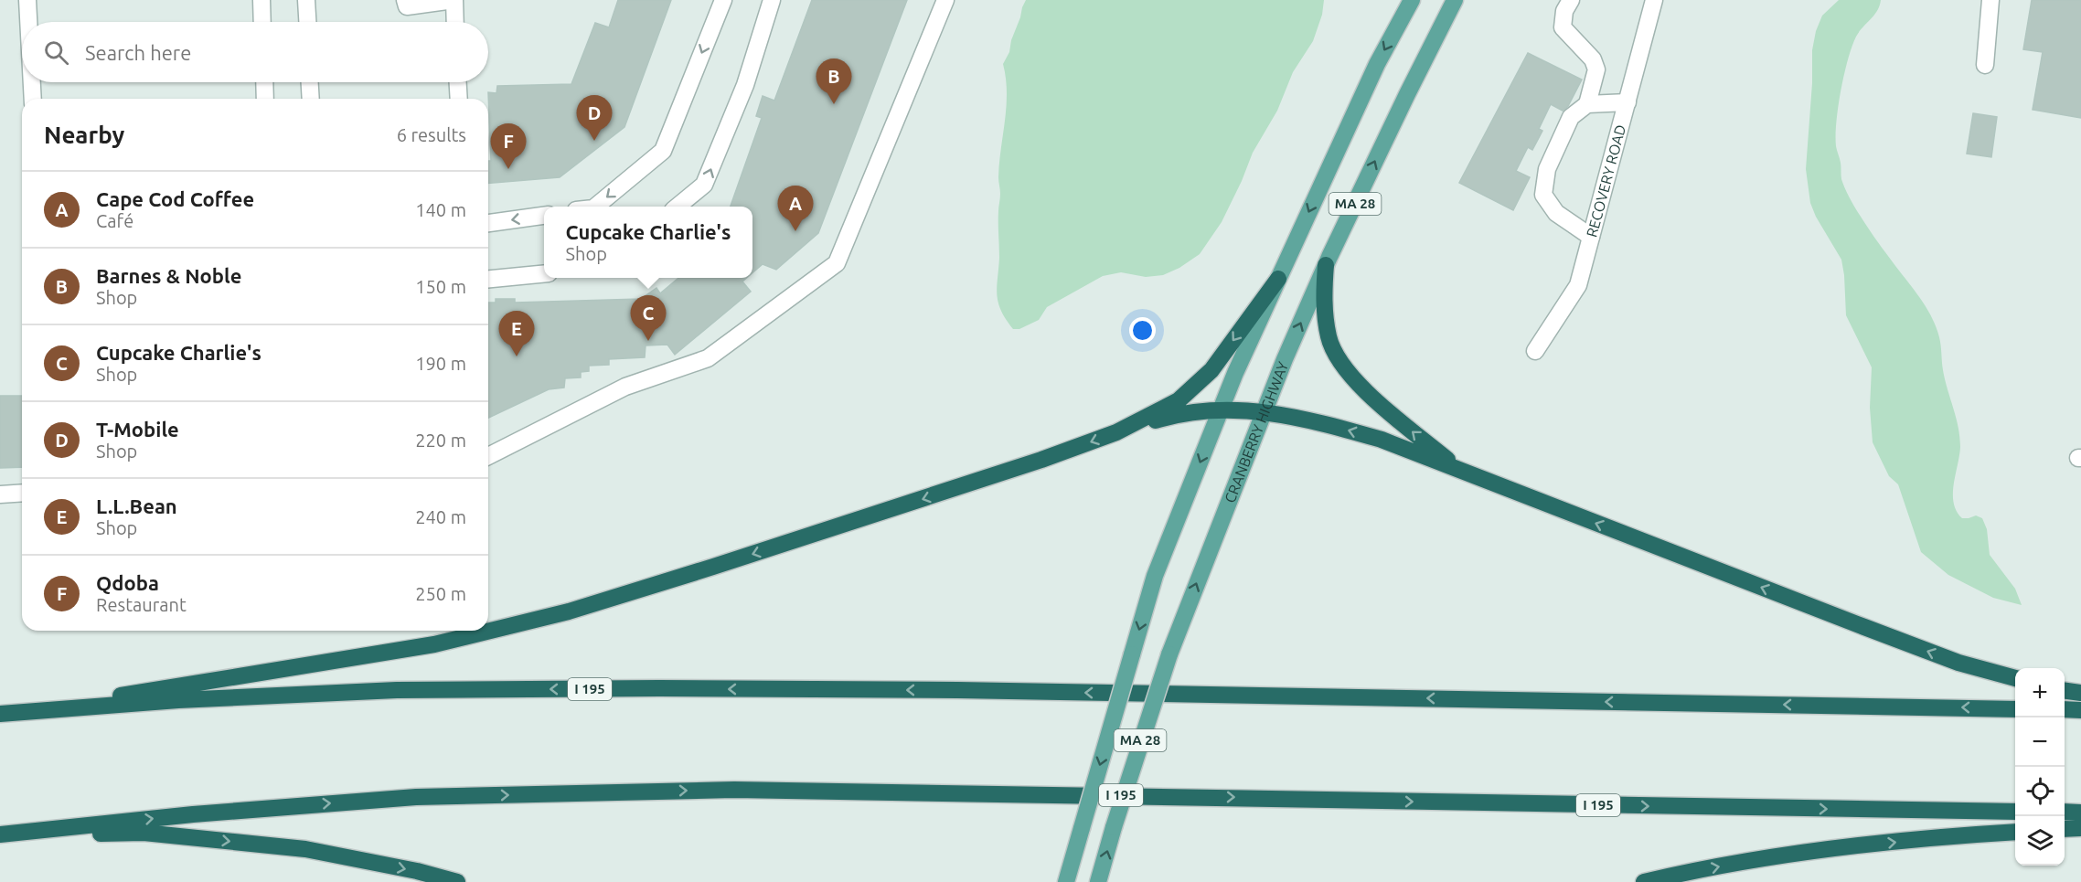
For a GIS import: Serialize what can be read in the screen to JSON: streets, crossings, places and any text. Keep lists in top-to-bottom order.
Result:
{
  "streets": {
    "highway": ["I 195"],
    "main road": ["MA 28", "CRANBERRY HIGHWAY"],
    "street": ["RECOVERY ROAD"]
  },
  "page": {
    "search": "Search here",
    "pins": [
      "B",
      "D",
      "F",
      "A",
      "C",
      "E"
    ],
    "heading": ["Nearby", "6 results"],
    "list": [
      {
        "mark": "A",
        "name": "Cape Cod Coffee",
        "note": "Café",
        "value": "140 m"
      },
      {
        "mark": "B",
        "name": "Barnes & Noble",
        "note": "Shop",
        "value": "150 m"
      },
      {
        "mark": "C",
        "name": "Cupcake Charlie's",
        "note": "Shop",
        "value": "190 m"
      },
      {
        "mark": "D",
        "name": "T-Mobile",
        "note": "Shop",
        "value": "220 m"
      },
      {
        "mark": "E",
        "name": "L.L.Bean",
        "note": "Shop",
        "value": "240 m"
      },
      {
        "mark": "F",
        "name": "Qdoba",
        "note": "Restaurant",
        "value": "250 m"
      }
    ],
    "popup": ["Cupcake Charlie's", "Shop"],
    "map_buttons": ["+", "−"]
  }
}
